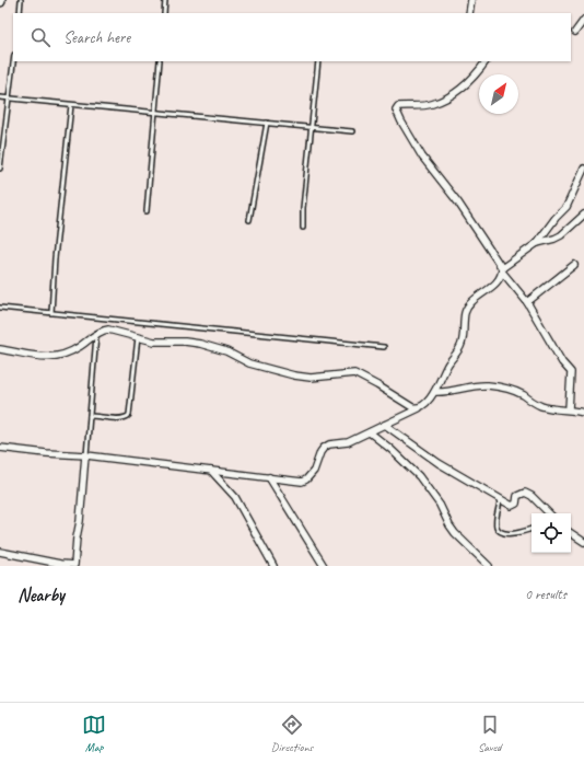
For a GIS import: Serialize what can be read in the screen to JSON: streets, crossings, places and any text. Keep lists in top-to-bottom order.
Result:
{
  "north": "top right",
  "page": {
    "search": "Search here",
    "heading": ["Nearby", "0 results"],
    "nav": ["Map", "Directions", "Saved"]
  }
}
